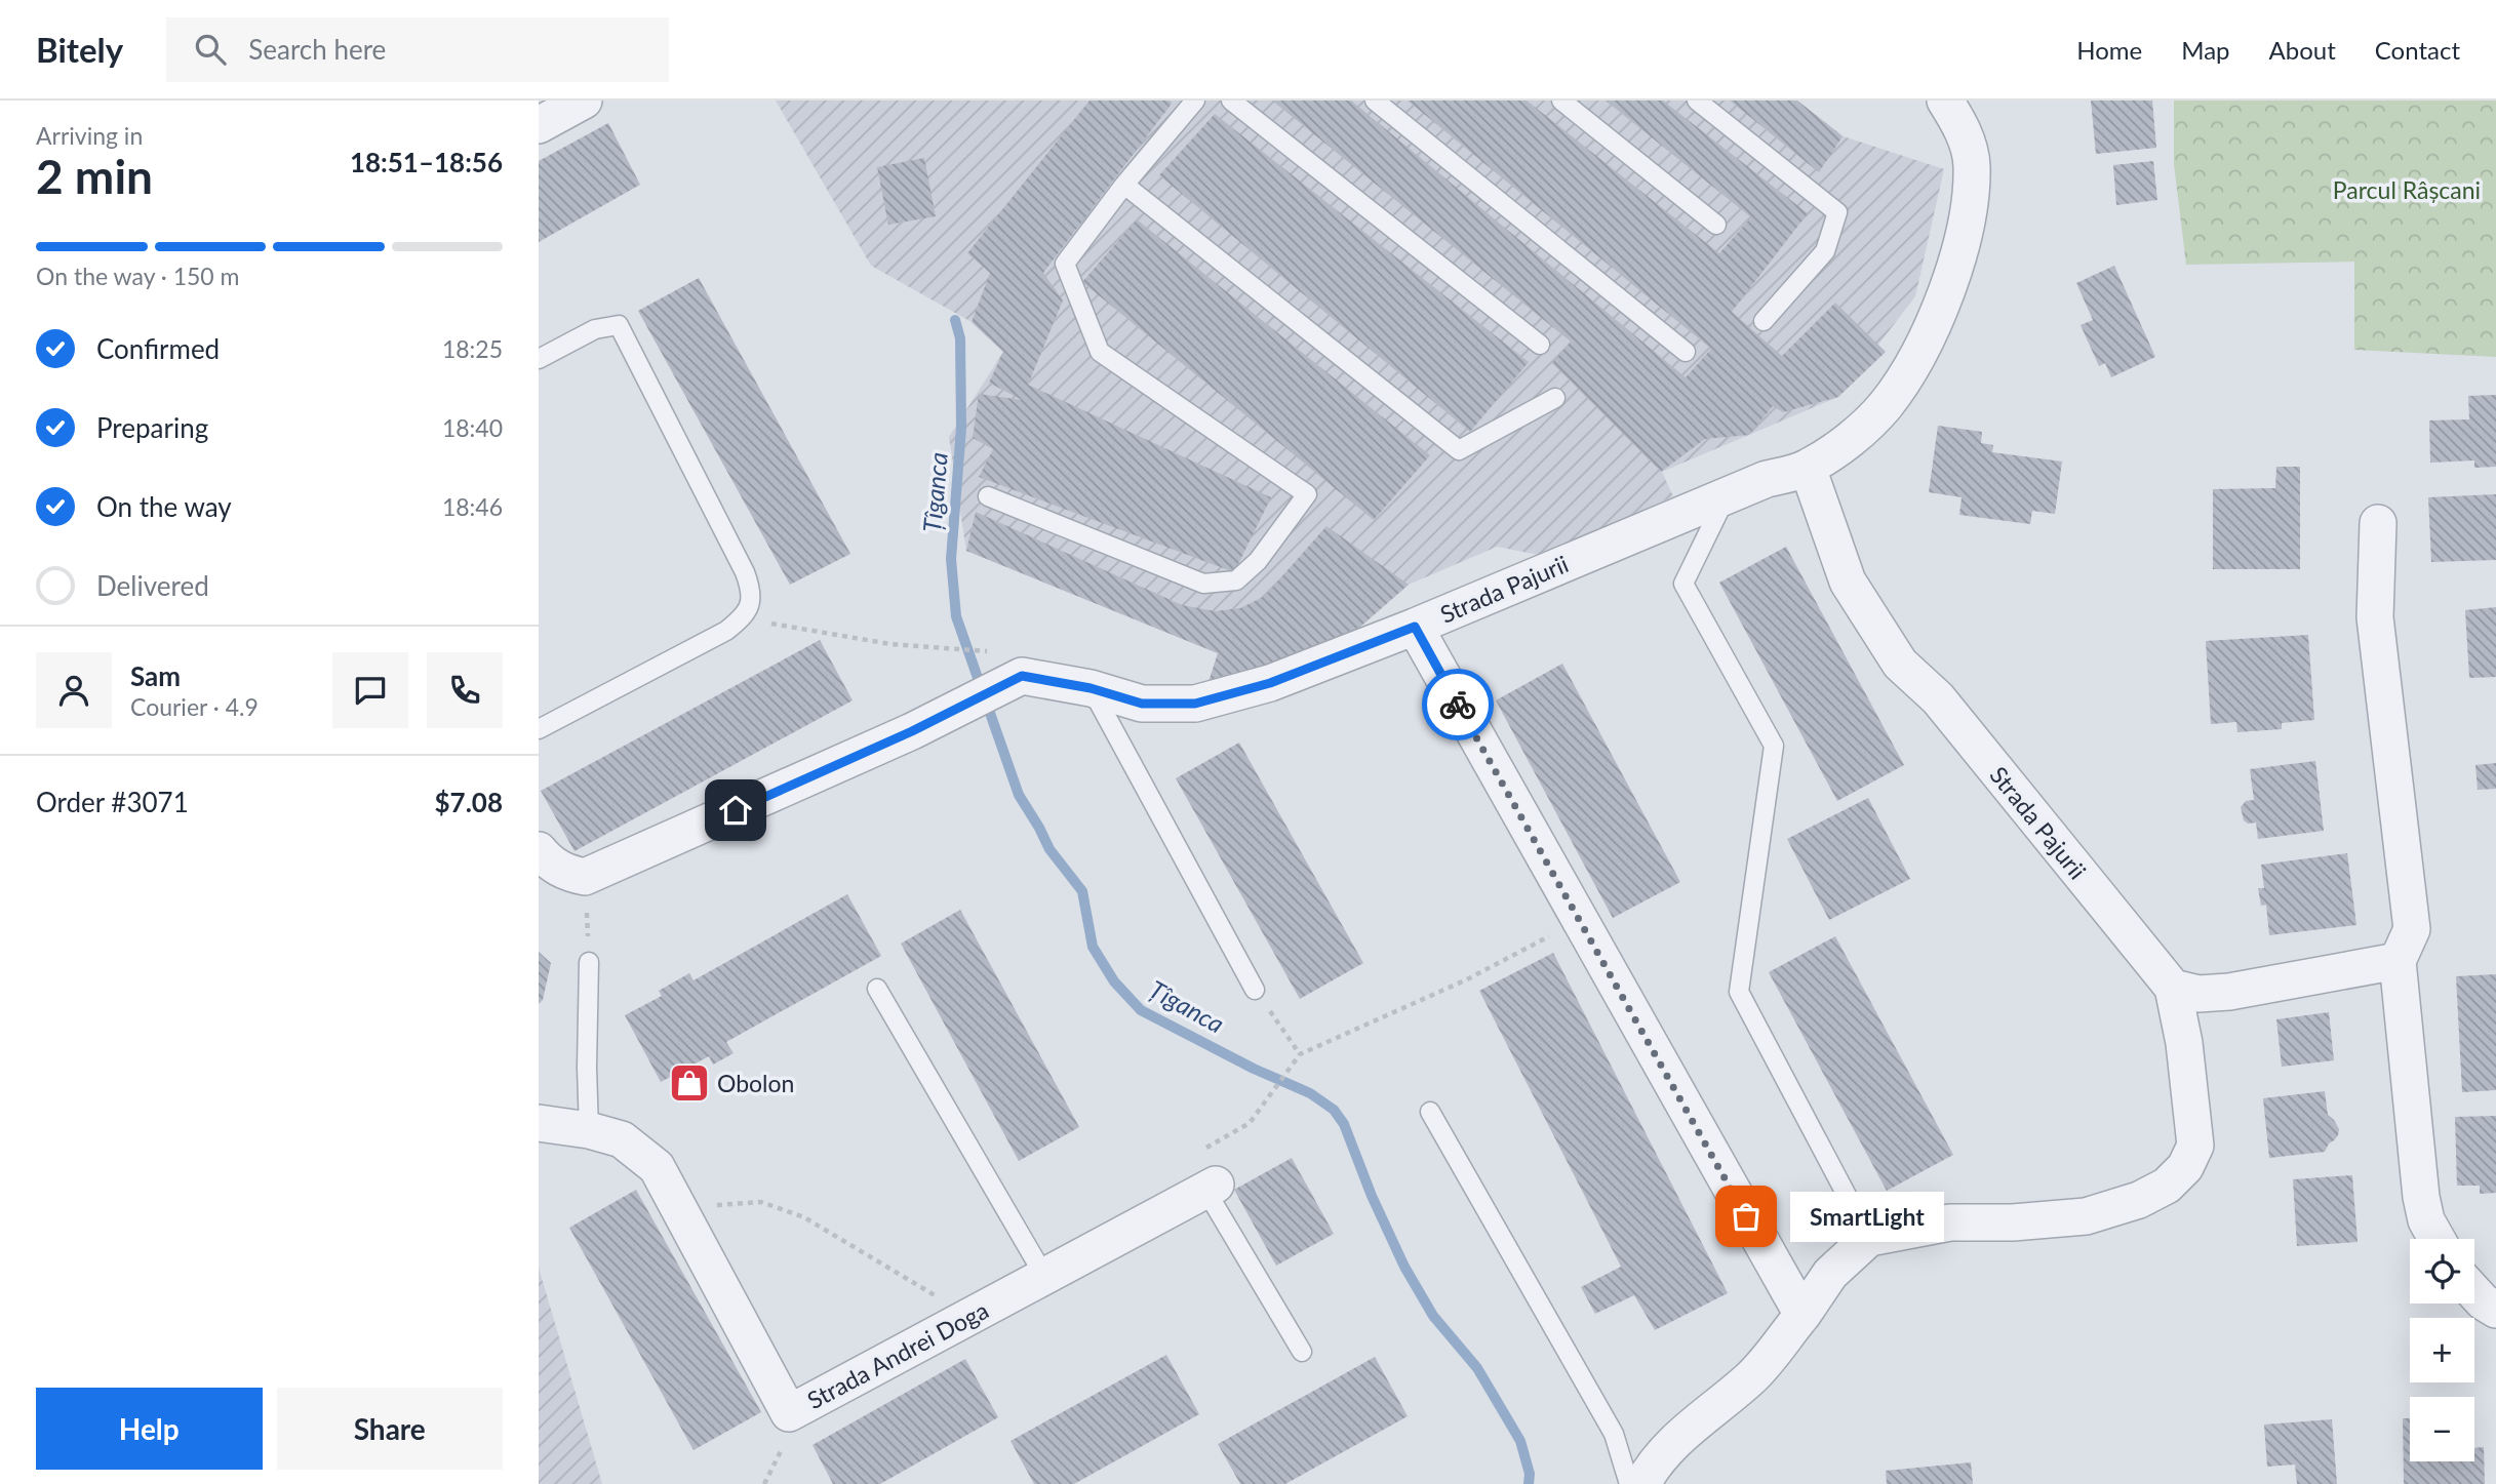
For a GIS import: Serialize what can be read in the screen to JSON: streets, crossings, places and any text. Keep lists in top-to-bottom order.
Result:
{
  "streets": {
    "street": ["Strada Pajurii", "Strada Andrei Doga"]
  },
  "water": ["Țîganca"],
  "parks": ["Parcul Râșcani"],
  "places": {
    "shop": ["Obolon"],
    "other": ["SmartLight"]
  },
  "page": {
    "header": "Bitely",
    "search": "Search here",
    "nav": [
      "Home",
      "Map",
      "About",
      "Contact"
    ],
    "heading": ["2 min", "Arriving in", "18:51–18:56"],
    "panel": [
      "Sam",
      "Courier · 4.9",
      "Order #3071",
      "$7.08"
    ],
    "bar": "On the way · 150 m",
    "list": [
      ["Confirmed", "18:25"],
      ["Preparing", "18:40"],
      ["On the way", "18:46"],
      "Delivered"
    ],
    "bubble": "SmartLight",
    "map_buttons": ["+", "−"],
    "buttons": ["Help", "Share"]
  }
}
